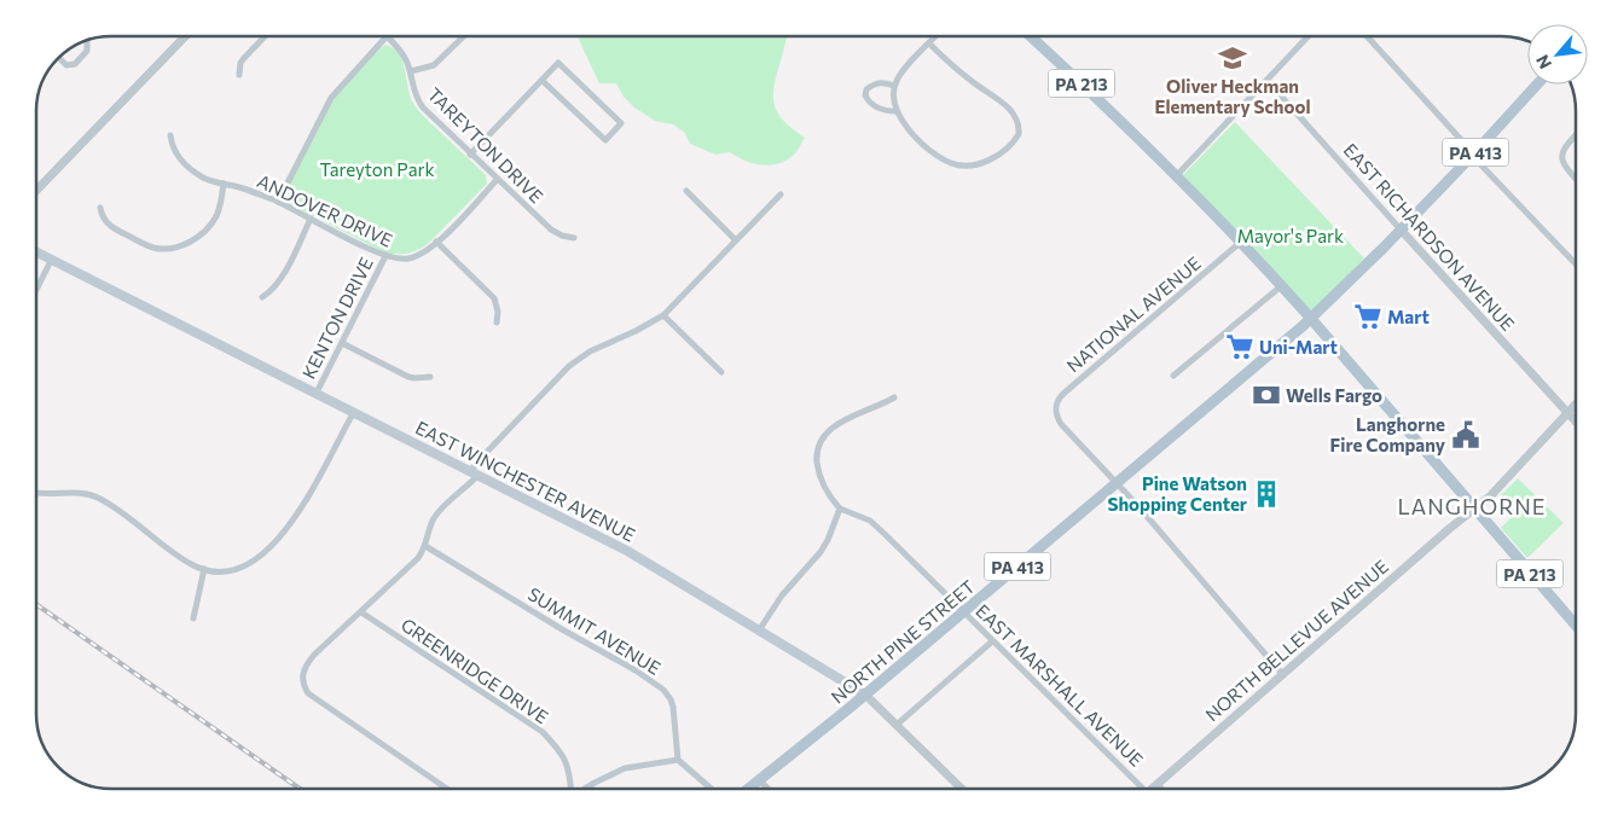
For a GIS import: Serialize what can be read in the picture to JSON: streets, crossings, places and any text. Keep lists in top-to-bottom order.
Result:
{
  "streets": {
    "main road": [
      "PA 213",
      "PA 413",
      "EAST WINCHESTER AVENUE",
      "NORTH PINE STREET"
    ],
    "street": [
      "TAREYTON DRIVE",
      "ANDOVER DRIVE",
      "EAST RICHARDSON AVENUE",
      "NATIONAL AVENUE",
      "KENTON DRIVE",
      "SUMMIT AVENUE",
      "NORTH BELLEVUE AVENUE",
      "GREENRIDGE DRIVE",
      "EAST MARSHALL AVENUE"
    ]
  },
  "crossings": [
    ["PA 213", "PA 413"],
    ["PA 213", "NATIONAL AVENUE"],
    ["PA 213", "NORTH BELLEVUE AVENUE"],
    ["PA 213", "NORTH PINE STREET"],
    ["TAREYTON DRIVE", "ANDOVER DRIVE"],
    ["PA 413", "EAST RICHARDSON AVENUE"],
    ["PA 413", "NORTH PINE STREET"],
    ["ANDOVER DRIVE", "KENTON DRIVE"],
    ["EAST RICHARDSON AVENUE", "NORTH BELLEVUE AVENUE"],
    ["NATIONAL AVENUE", "NORTH PINE STREET"],
    ["KENTON DRIVE", "EAST WINCHESTER AVENUE"],
    ["EAST WINCHESTER AVENUE", "NORTH PINE STREET"],
    ["NORTH PINE STREET", "EAST MARSHALL AVENUE"]
  ],
  "districts": ["LANGHORNE"],
  "parks": ["Tareyton Park", "Mayor's Park"],
  "places": {
    "school or university": ["Oliver Heckman Elementary School"],
    "supermarket": ["Mart", "Uni-Mart"],
    "bank": ["Wells Fargo"],
    "public building": ["Langhorne Fire Company"],
    "building": ["Pine Watson Shopping Center"]
  },
  "north": "bottom left"
}
